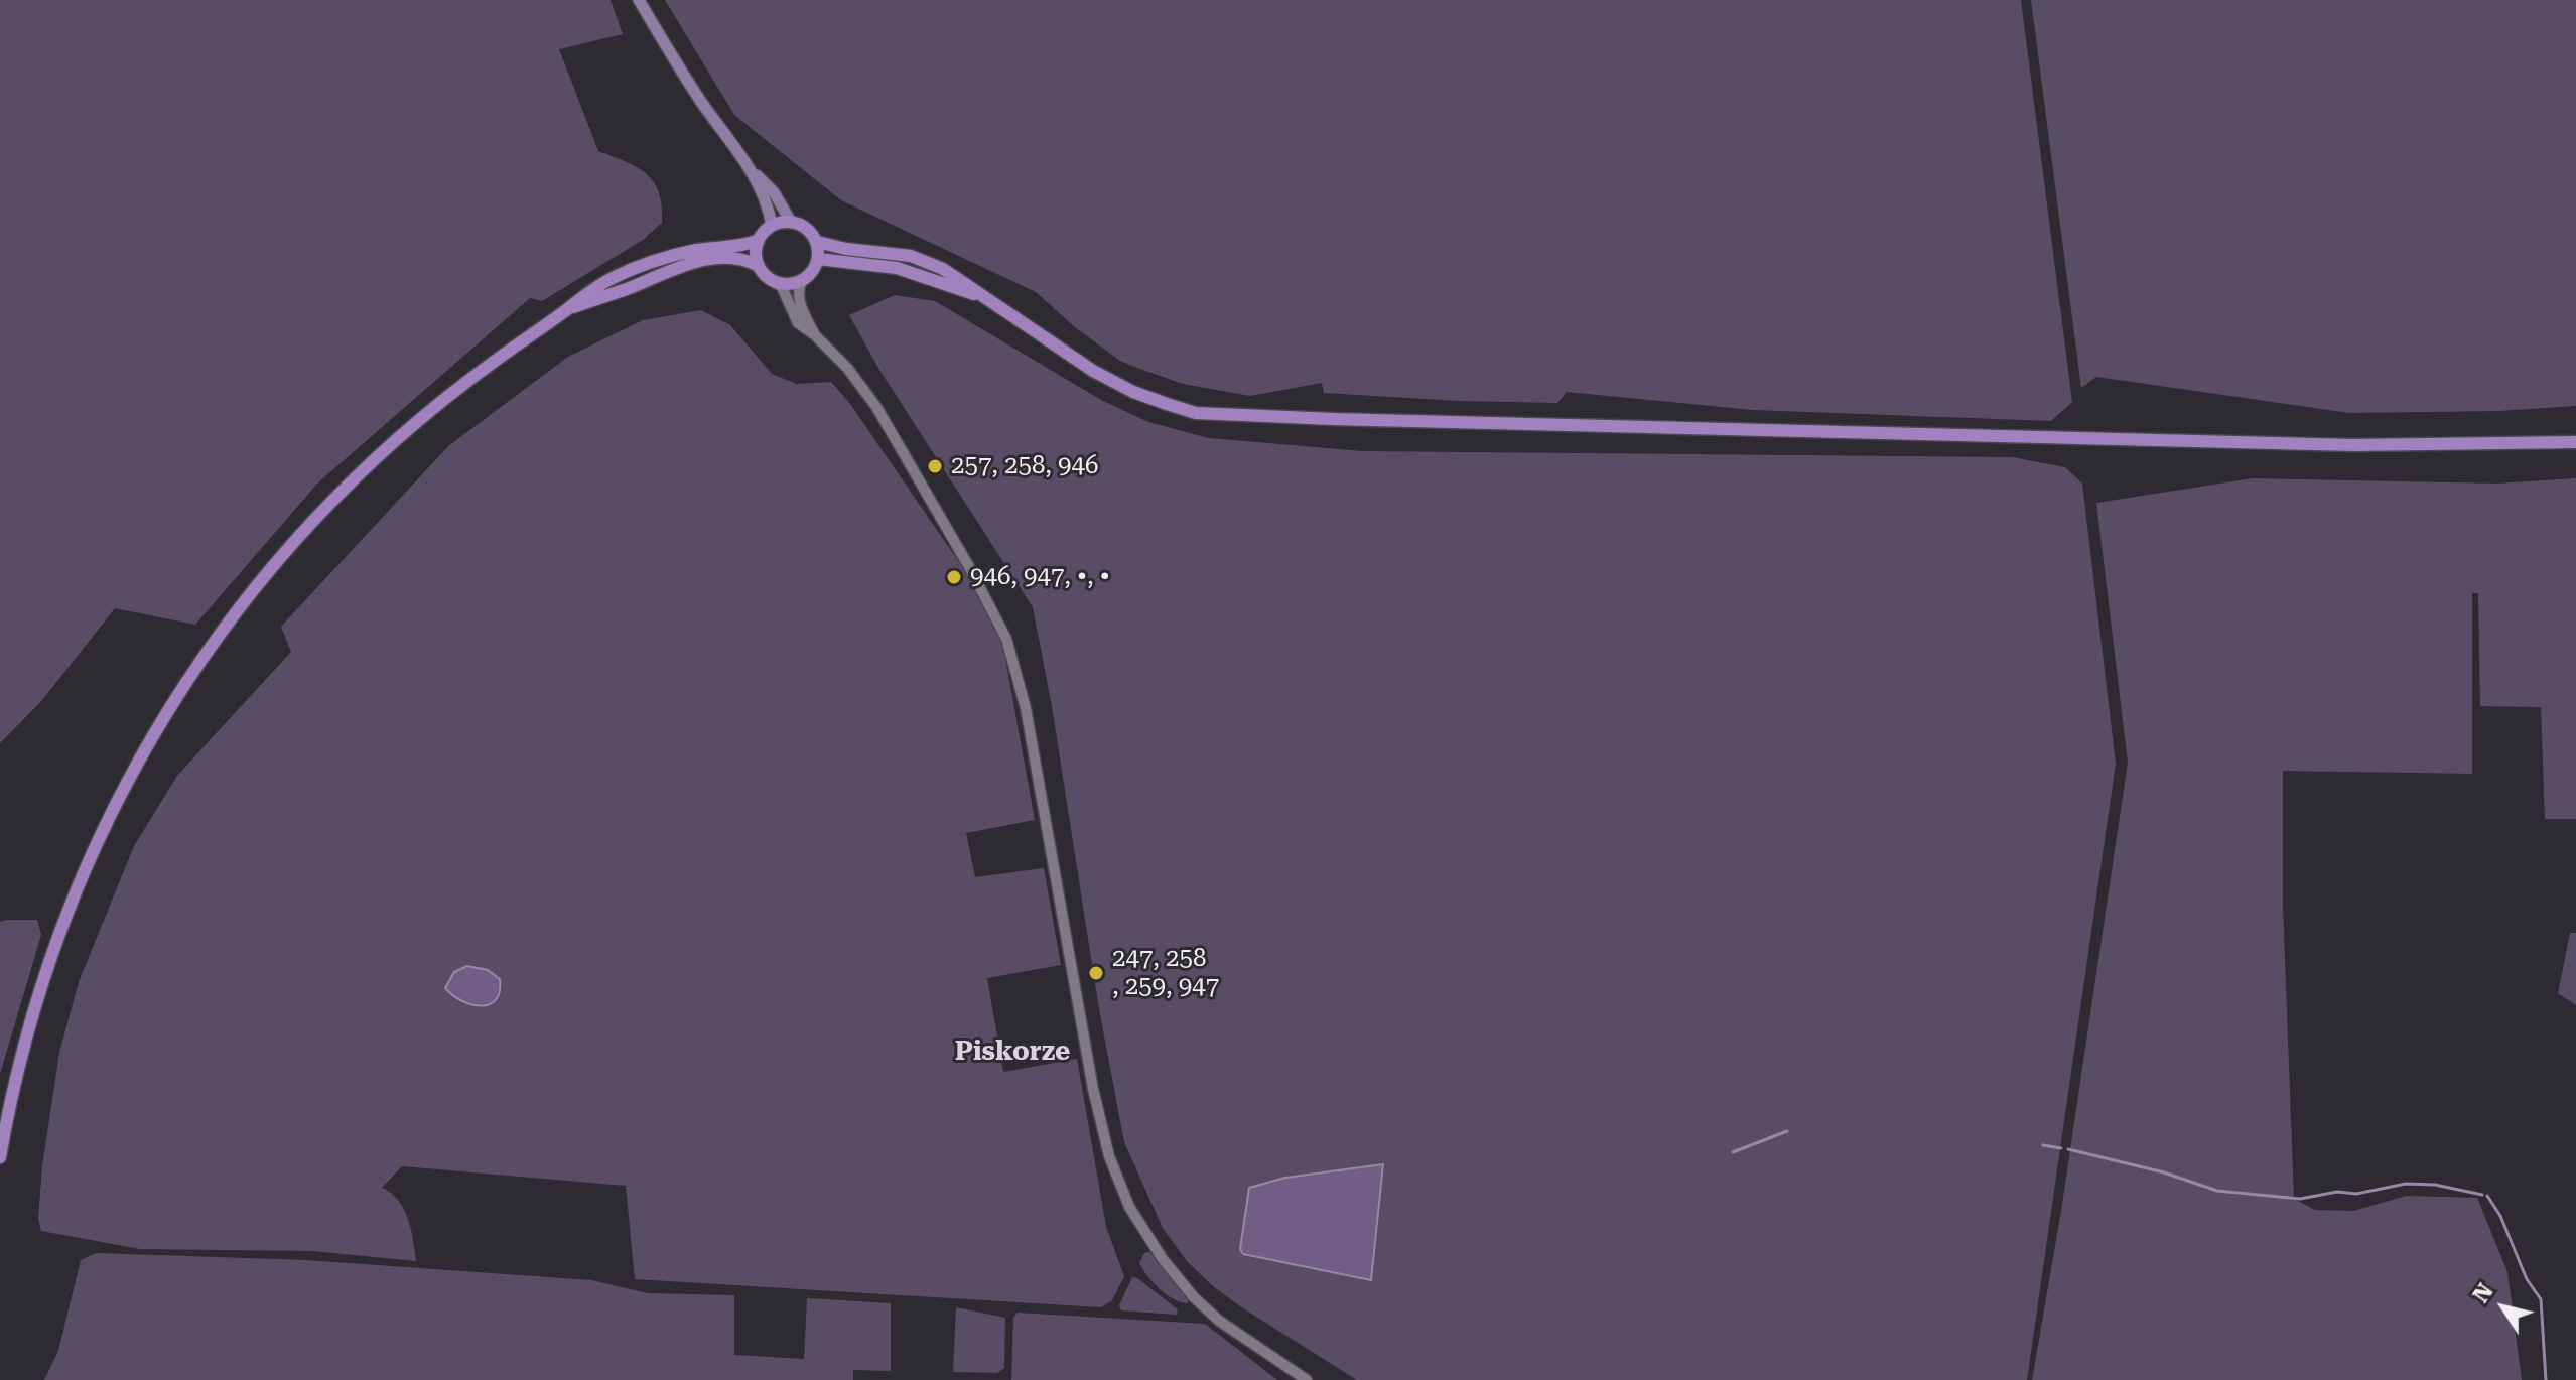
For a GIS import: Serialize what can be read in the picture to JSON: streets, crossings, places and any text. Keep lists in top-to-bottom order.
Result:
{
  "districts": ["Piskorze"],
  "places": ["257, 258, 946", "946, 947, •, •", "247, 258 , 259, 947"],
  "north": "top left"
}
